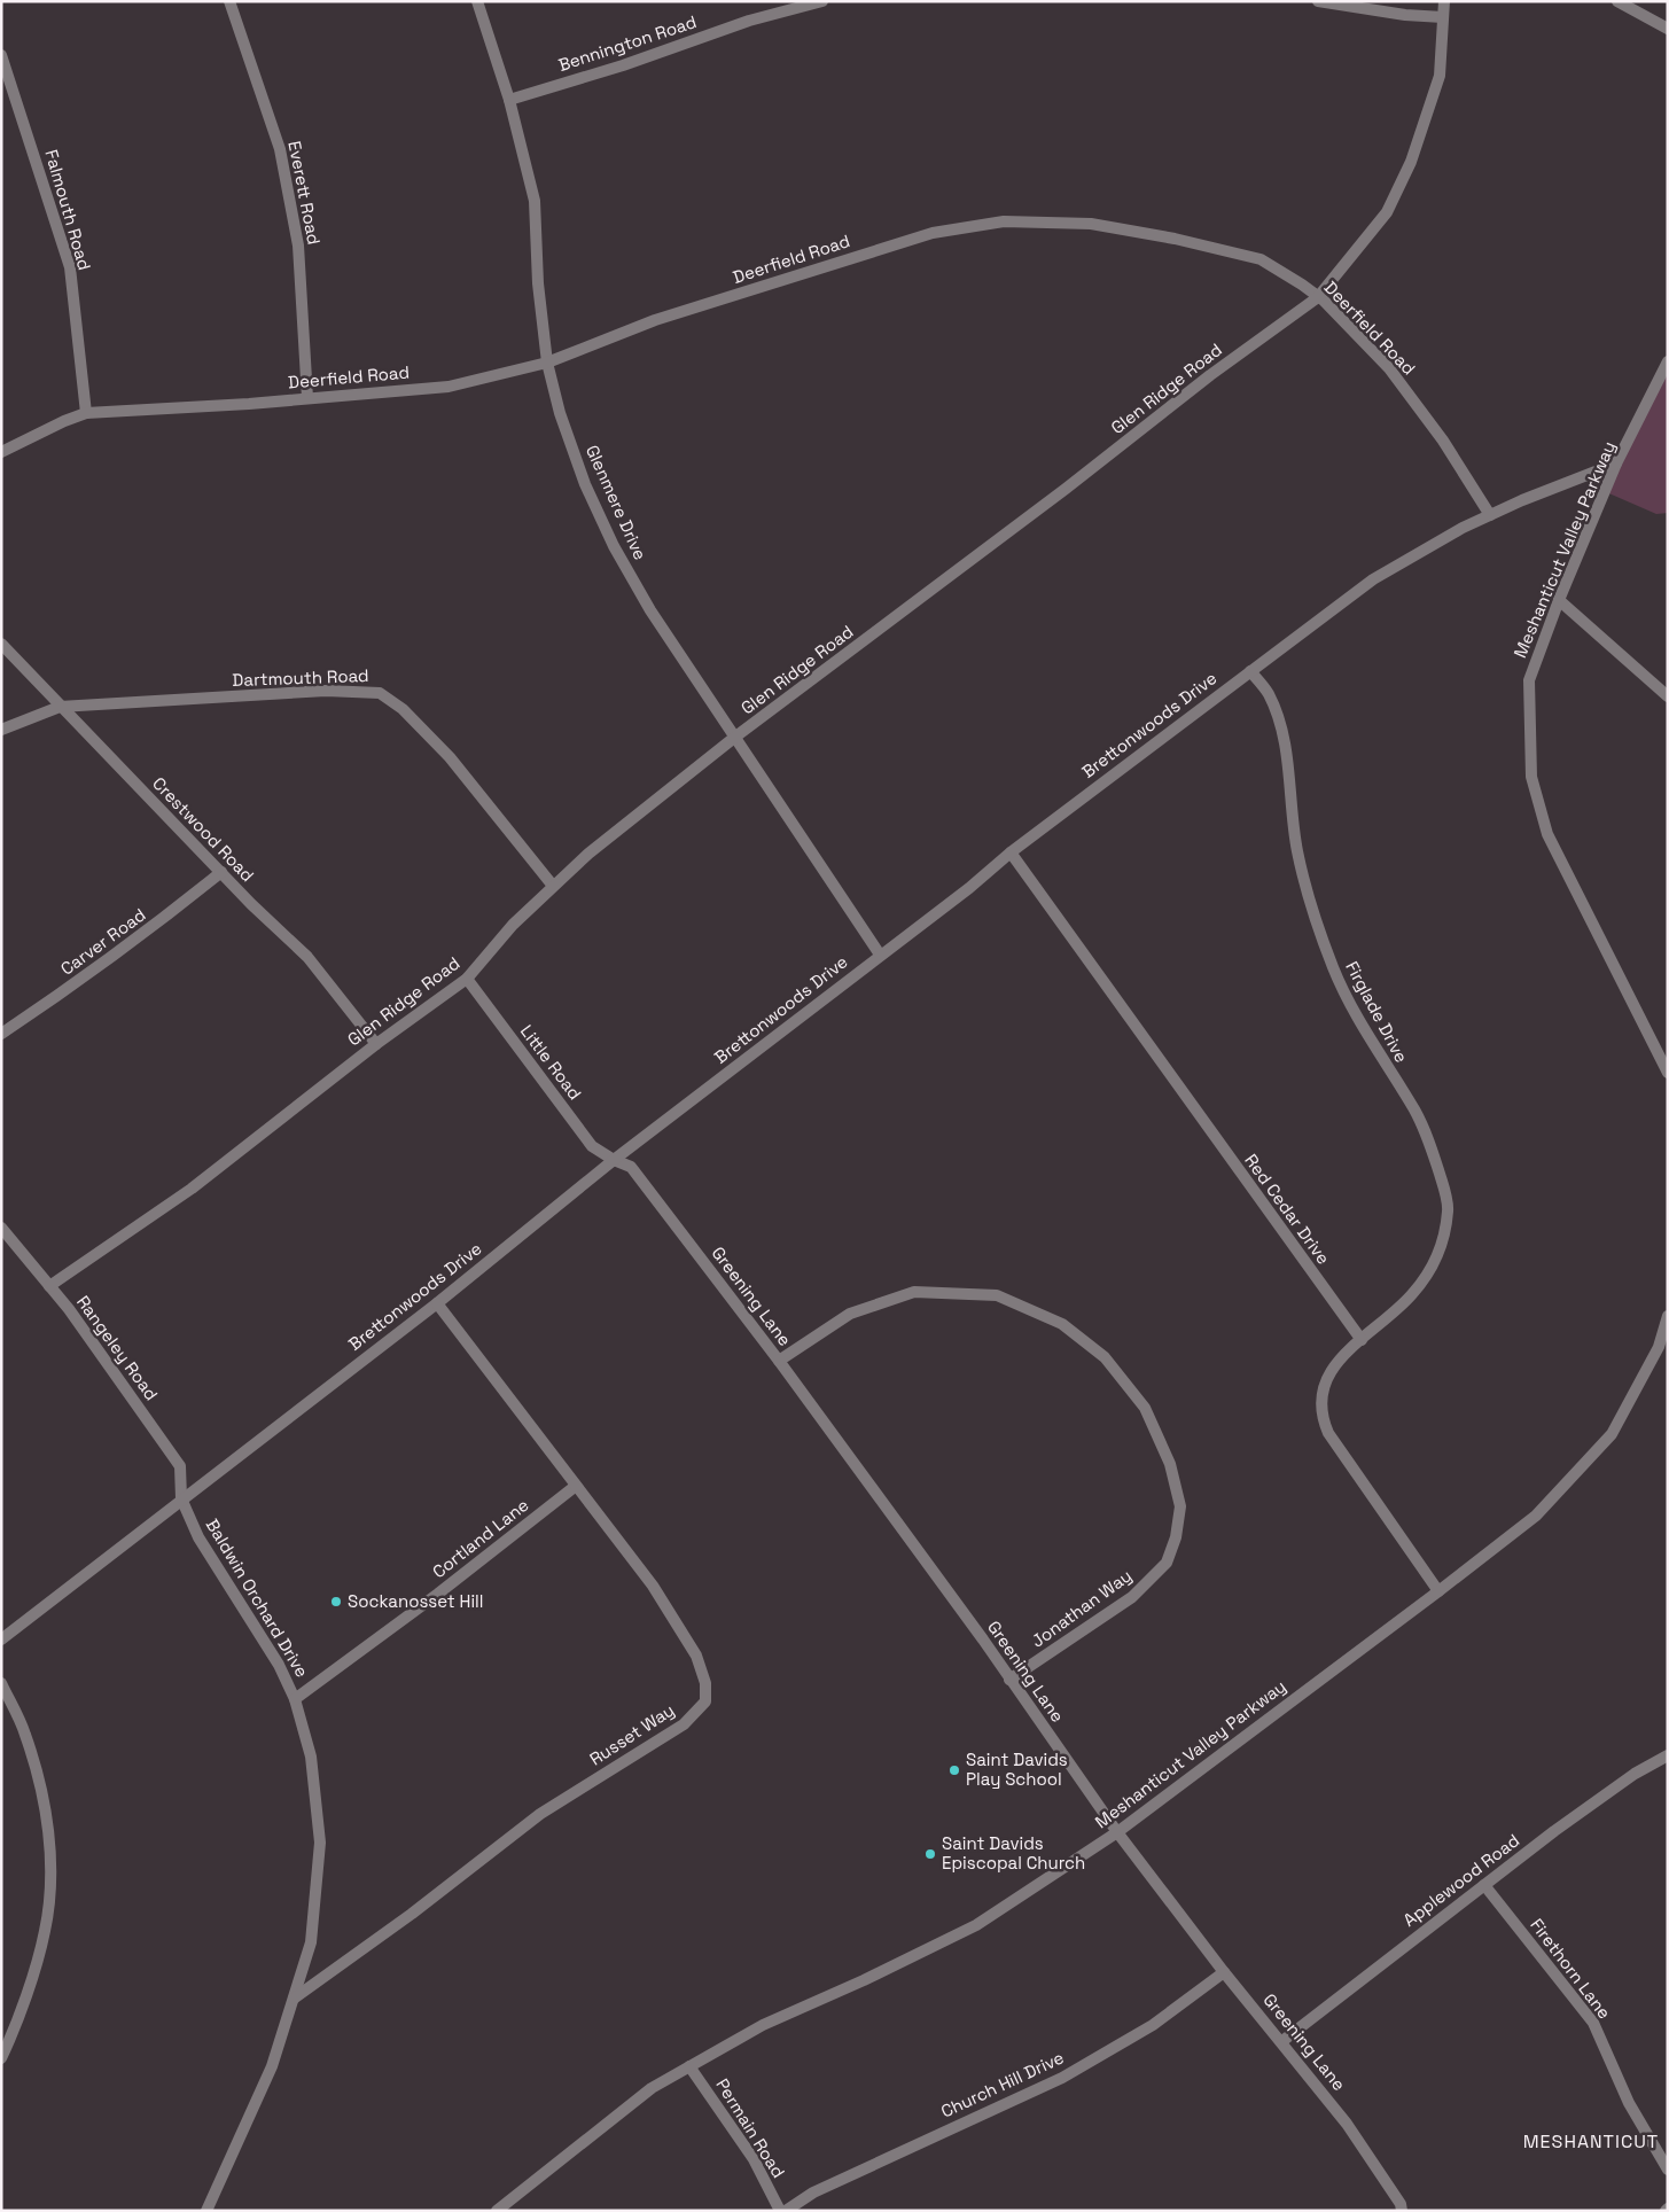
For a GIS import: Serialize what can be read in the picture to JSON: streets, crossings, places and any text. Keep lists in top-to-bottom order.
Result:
{
  "streets": {
    "street": [
      "Bennington Road",
      "Everett Road",
      "Falmouth Road",
      "Deerfield Road",
      "Glen Ridge Road",
      "Glenmere Drive",
      "Meshanticut Valley Parkway",
      "Dartmouth Road",
      "Brettonwoods Drive",
      "Crestwood Road",
      "Carver Road",
      "Firglade Drive",
      "Little Road",
      "Red Cedar Drive",
      "Greening Lane",
      "Rangeley Road",
      "Cortland Lane",
      "Baldwin Orchard Drive",
      "Jonathan Way",
      "Russet Way",
      "Applewood Road",
      "Firethorn Lane",
      "Church Hill Drive",
      "Permain Road"
    ]
  },
  "crossings": [
    ["Bennington Road", "Glenmere Drive"],
    ["Everett Road", "Deerfield Road"],
    ["Falmouth Road", "Deerfield Road"],
    ["Deerfield Road", "Glen Ridge Road"],
    ["Deerfield Road", "Glenmere Drive"],
    ["Deerfield Road", "Brettonwoods Drive"],
    ["Glen Ridge Road", "Glenmere Drive"],
    ["Glen Ridge Road", "Dartmouth Road"],
    ["Glen Ridge Road", "Crestwood Road"],
    ["Glen Ridge Road", "Little Road"],
    ["Glen Ridge Road", "Rangeley Road"],
    ["Glenmere Drive", "Brettonwoods Drive"],
    ["Meshanticut Valley Parkway", "Brettonwoods Drive"],
    ["Meshanticut Valley Parkway", "Greening Lane"],
    ["Meshanticut Valley Parkway", "Permain Road"],
    ["Dartmouth Road", "Crestwood Road"],
    ["Brettonwoods Drive", "Firglade Drive"],
    ["Brettonwoods Drive", "Little Road"],
    ["Brettonwoods Drive", "Red Cedar Drive"],
    ["Brettonwoods Drive", "Greening Lane"],
    ["Brettonwoods Drive", "Rangeley Road"],
    ["Brettonwoods Drive", "Baldwin Orchard Drive"],
    ["Brettonwoods Drive", "Russet Way"],
    ["Crestwood Road", "Carver Road"],
    ["Firglade Drive", "Red Cedar Drive"],
    ["Little Road", "Greening Lane"],
    ["Greening Lane", "Jonathan Way"],
    ["Greening Lane", "Applewood Road"],
    ["Greening Lane", "Church Hill Drive"],
    ["Rangeley Road", "Baldwin Orchard Drive"],
    ["Cortland Lane", "Baldwin Orchard Drive"],
    ["Cortland Lane", "Russet Way"],
    ["Baldwin Orchard Drive", "Russet Way"],
    ["Applewood Road", "Firethorn Lane"]
  ],
  "districts": ["MESHANTICUT"],
  "places": ["Sockanosset Hill", "Saint Davids Play School", "Saint Davids Episcopal Church"]
}
